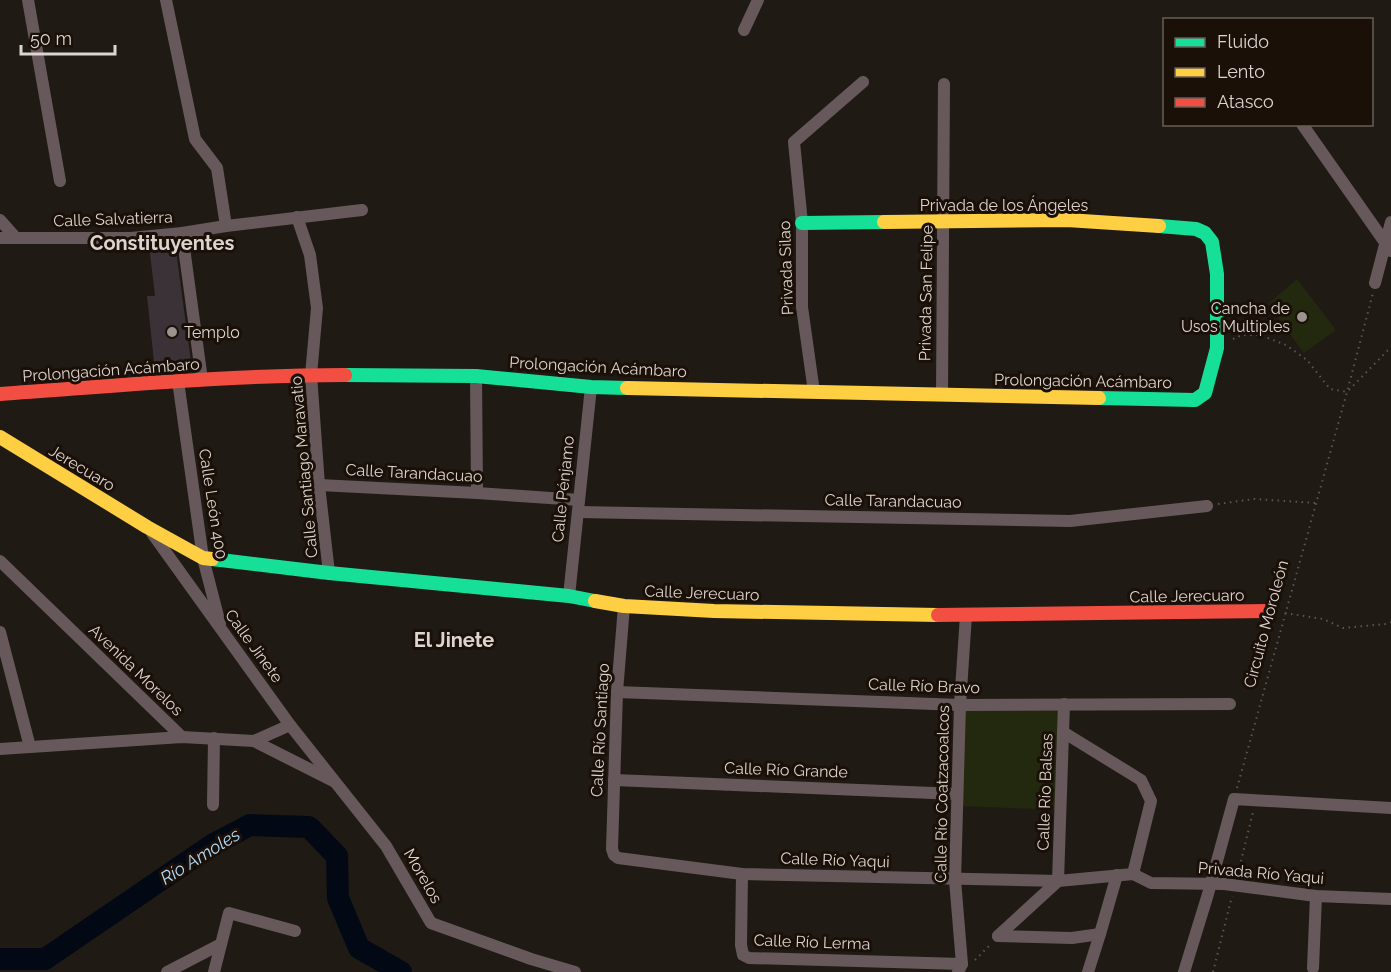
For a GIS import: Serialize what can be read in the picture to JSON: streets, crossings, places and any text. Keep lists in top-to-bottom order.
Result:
{
  "streets": {
    "street": [
      "Privada de los Ángeles",
      "Calle Salvatierra",
      "Privada Silao",
      "Privada San Felipe",
      "Prolongación Acámbaro",
      "Calle Santiago Maravatio",
      "Jerecuaro",
      "Calle Tarandacuao",
      "Calle Pénjamo",
      "Calle León 400",
      "Calle Jerecuaro",
      "Calle Jinete",
      "Avenida Morelos",
      "Calle Río Bravo",
      "Calle Río Santiago",
      "Calle Río Grande",
      "Calle Río Balsas",
      "Calle Río Coatzacoalcos",
      "Calle Río Yaqui",
      "Privada Río Yaqui",
      "Morelos",
      "Calle Río Lerma"
    ],
    "path": ["Circuito Moroleón"]
  },
  "crossings": [
    ["Privada de los Ángeles", "Privada Silao"],
    ["Privada de los Ángeles", "Privada San Felipe"],
    ["Privada de los Ángeles", "Prolongación Acámbaro"],
    ["Calle Salvatierra", "Calle Santiago Maravatio"],
    ["Privada Silao", "Prolongación Acámbaro"],
    ["Privada San Felipe", "Prolongación Acámbaro"],
    ["Prolongación Acámbaro", "Calle Santiago Maravatio"],
    ["Prolongación Acámbaro", "Calle Pénjamo"],
    ["Prolongación Acámbaro", "Calle León 400"],
    ["Calle Santiago Maravatio", "Calle Tarandacuao"],
    ["Calle Santiago Maravatio", "Calle Jerecuaro"],
    ["Jerecuaro", "Calle Jerecuaro"],
    ["Jerecuaro", "Calle Jinete"],
    ["Calle Tarandacuao", "Calle Pénjamo"],
    ["Calle Pénjamo", "Calle Jerecuaro"],
    ["Calle León 400", "Calle Jerecuaro"],
    ["Calle León 400", "Calle Jinete"],
    ["Calle Jerecuaro", "Calle Jinete"],
    ["Calle Jerecuaro", "Calle Río Santiago"],
    ["Calle Jerecuaro", "Calle Río Coatzacoalcos"],
    ["Calle Jinete", "Avenida Morelos"],
    ["Calle Jinete", "Morelos"],
    ["Avenida Morelos", "Morelos"],
    ["Calle Río Bravo", "Calle Río Santiago"],
    ["Calle Río Bravo", "Calle Río Balsas"],
    ["Calle Río Bravo", "Calle Río Coatzacoalcos"],
    ["Calle Río Santiago", "Calle Río Grande"],
    ["Calle Río Santiago", "Calle Río Yaqui"],
    ["Calle Río Grande", "Calle Río Coatzacoalcos"],
    ["Calle Río Balsas", "Calle Río Yaqui"],
    ["Calle Río Balsas", "Privada Río Yaqui"],
    ["Calle Río Coatzacoalcos", "Calle Río Yaqui"],
    ["Calle Río Coatzacoalcos", "Calle Río Lerma"],
    ["Calle Río Yaqui", "Privada Río Yaqui"],
    ["Calle Río Yaqui", "Calle Río Lerma"]
  ],
  "districts": ["Constituyentes", "El Jinete"],
  "water": ["Río Amoles"],
  "places": ["Cancha de Usos Multiples", "Templo"],
  "legend": ["Fluido", "Lento", "Atasco"],
  "scale_bar": "50 m"
}
